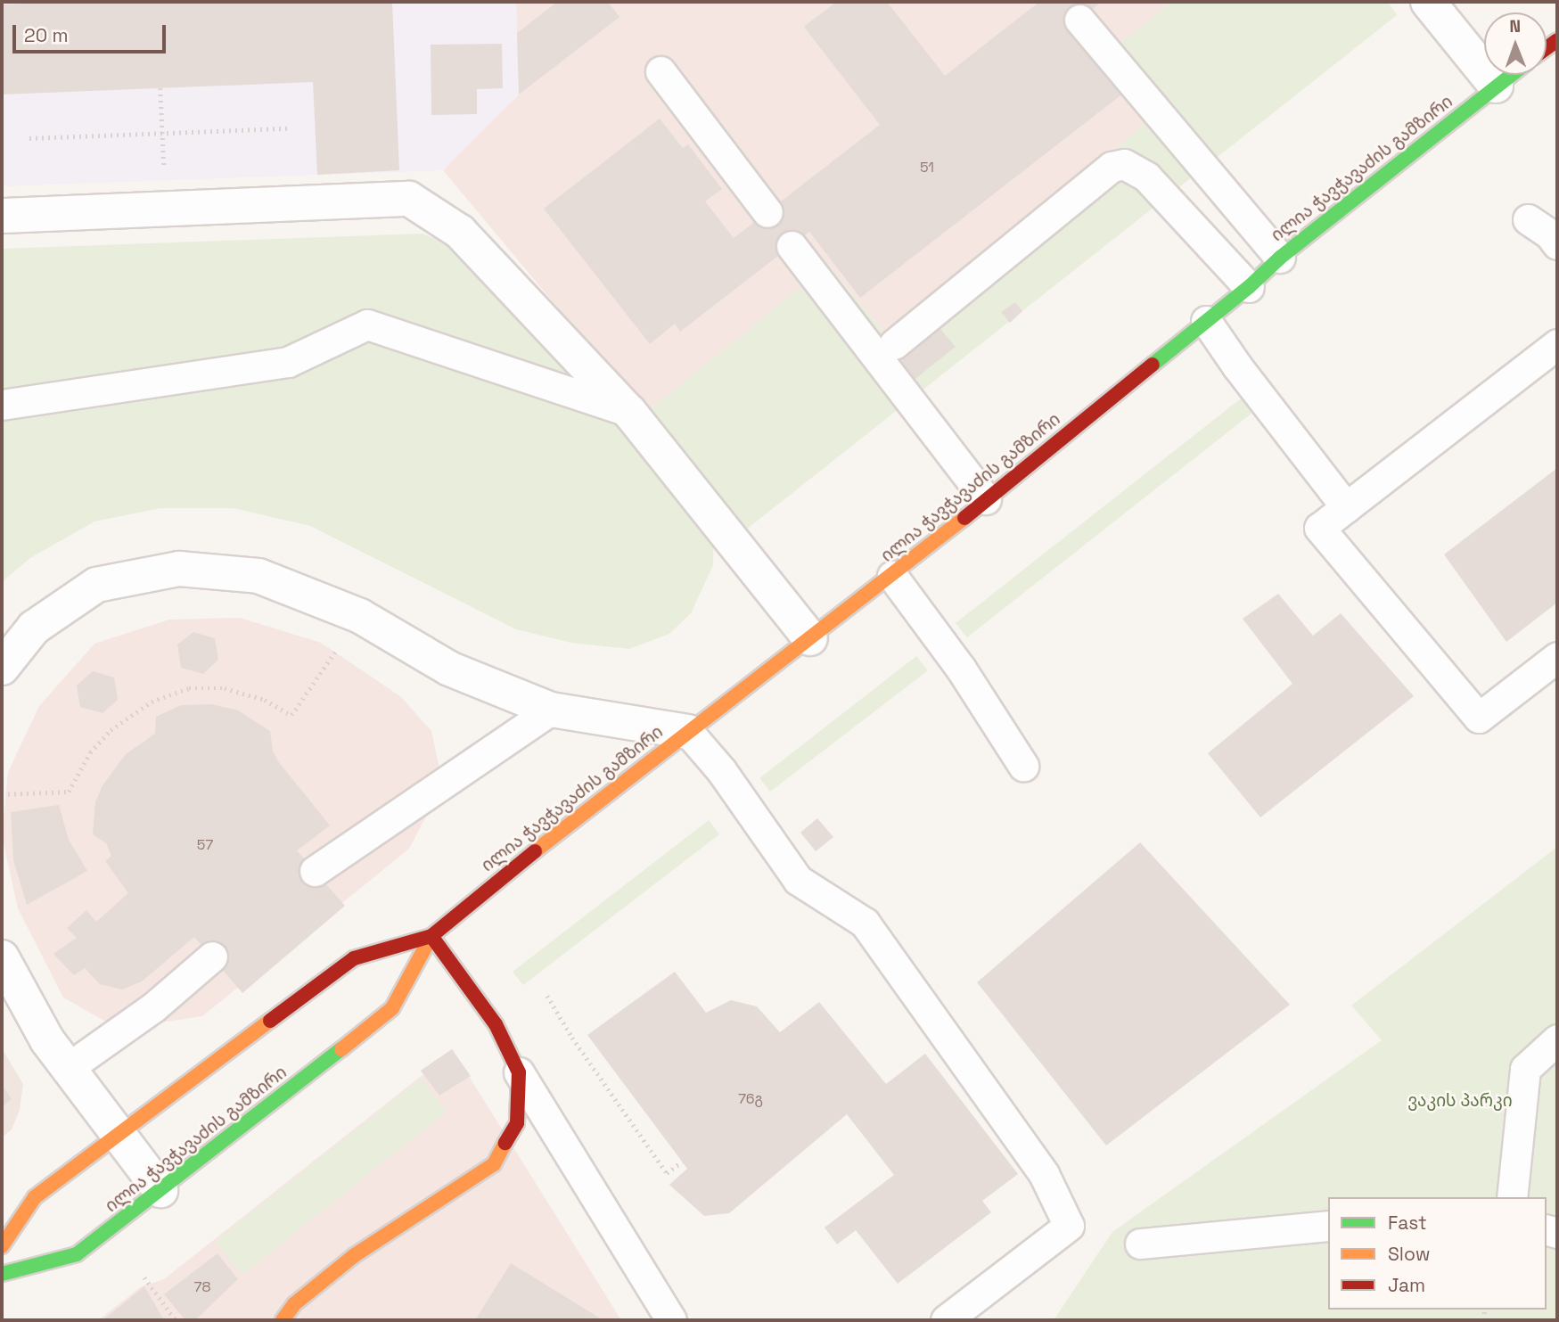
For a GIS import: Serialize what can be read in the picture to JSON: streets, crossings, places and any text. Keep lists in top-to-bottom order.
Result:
{
  "streets": {
    "main road": ["ილია ჭავჭავაძის გამზირი"]
  },
  "parks": ["ვაკის პარკი"],
  "house_numbers": [
    "51",
    "57",
    "76გ",
    "78"
  ],
  "legend": ["Fast", "Slow", "Jam"],
  "scale_bar": "20 m",
  "north": "top"
}
